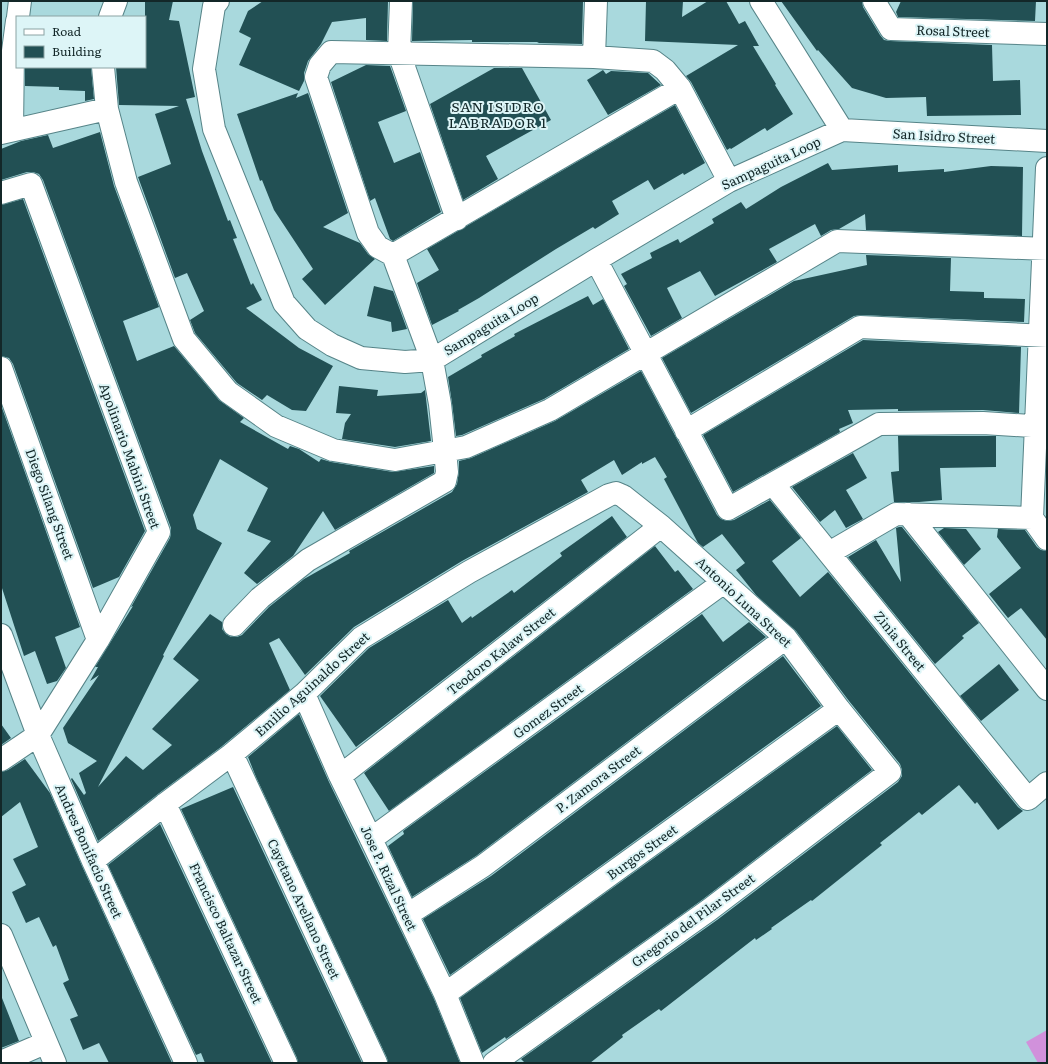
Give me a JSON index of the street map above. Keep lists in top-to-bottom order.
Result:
{
  "streets": {
    "street": [
      "Rosal Street",
      "San Isidro Street",
      "Sampaguita Loop",
      "Apolinario Mabini Street",
      "Diego Silang Street",
      "Antonio Luna Street",
      "Zinia Street",
      "Teodoro Kalaw Street",
      "Emilio Aguinaldo Street",
      "Gomez Street",
      "P. Zamora Street",
      "Andres Bonifacio Street",
      "Burgos Street",
      "Jose P. Rizal Street",
      "Cayetano Arellano Street",
      "Gregorio del Pilar Street",
      "Francisco Baltazar Street"
    ]
  },
  "crossings": [
    ["San Isidro Street", "Sampaguita Loop"],
    ["Apolinario Mabini Street", "Diego Silang Street"],
    ["Apolinario Mabini Street", "Andres Bonifacio Street"],
    ["Antonio Luna Street", "Teodoro Kalaw Street"],
    ["Antonio Luna Street", "Emilio Aguinaldo Street"],
    ["Antonio Luna Street", "Gomez Street"],
    ["Antonio Luna Street", "P. Zamora Street"],
    ["Antonio Luna Street", "Burgos Street"],
    ["Antonio Luna Street", "Gregorio del Pilar Street"],
    ["Teodoro Kalaw Street", "Jose P. Rizal Street"],
    ["Emilio Aguinaldo Street", "Andres Bonifacio Street"],
    ["Emilio Aguinaldo Street", "Jose P. Rizal Street"],
    ["Emilio Aguinaldo Street", "Cayetano Arellano Street"],
    ["Emilio Aguinaldo Street", "Francisco Baltazar Street"],
    ["Gomez Street", "Jose P. Rizal Street"],
    ["P. Zamora Street", "Jose P. Rizal Street"],
    ["Burgos Street", "Jose P. Rizal Street"]
  ],
  "districts": ["SAN ISIDRO LABRADOR 1"],
  "legend": ["Road", "Building"]
}
